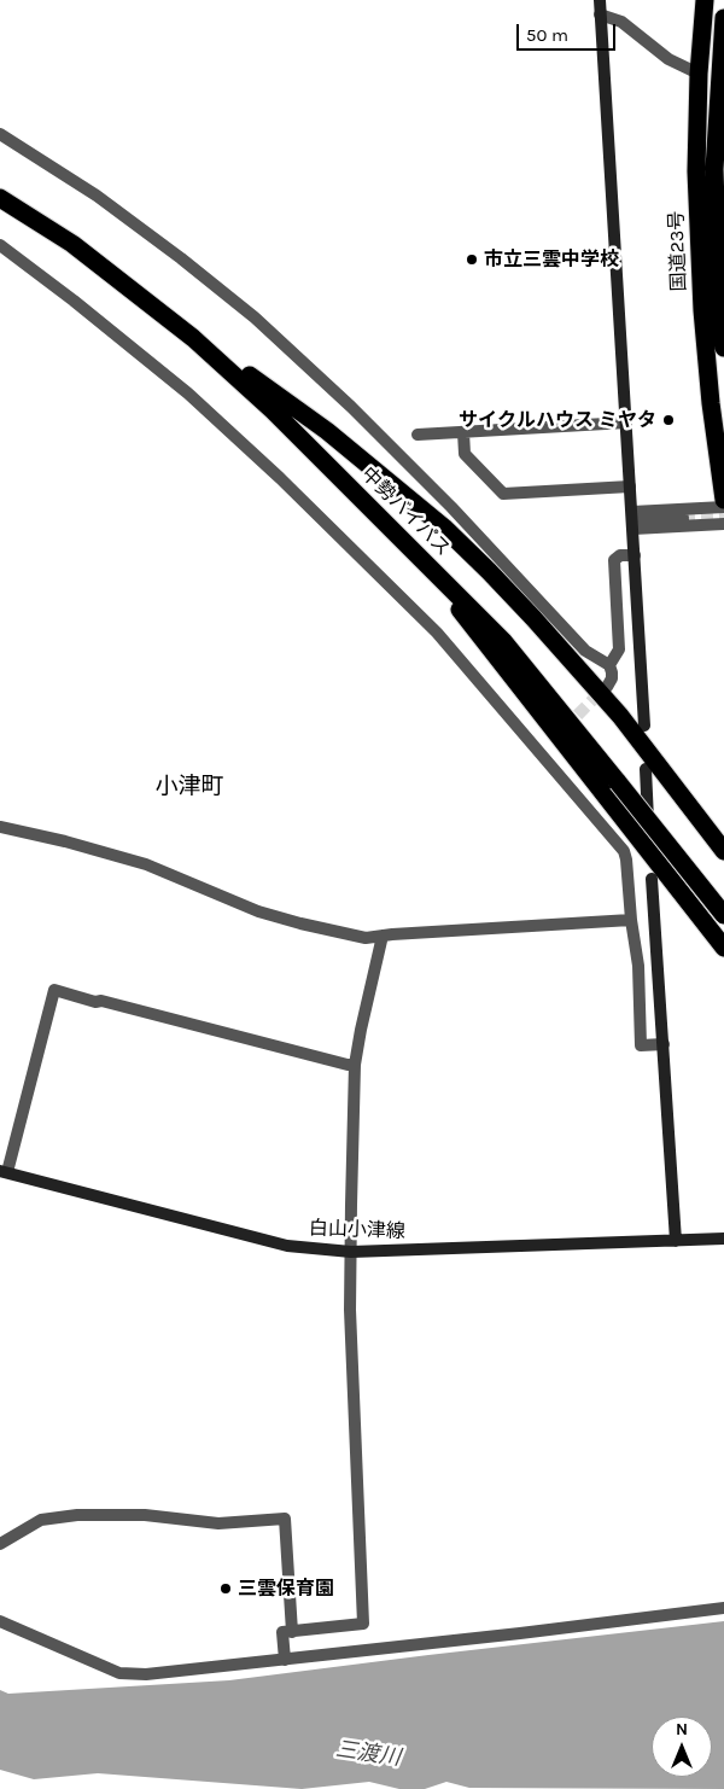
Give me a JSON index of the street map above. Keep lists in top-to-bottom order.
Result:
{
  "streets": {
    "highway": ["国道23号", "中勢バイパス"],
    "street": ["白山小津線"]
  },
  "districts": ["小津町"],
  "water": ["三渡川"],
  "places": ["市立三雲中学校", "サイクルハウス ミヤタ", "三雲保育園"],
  "scale_bar": "50 m",
  "north": "top"
}
